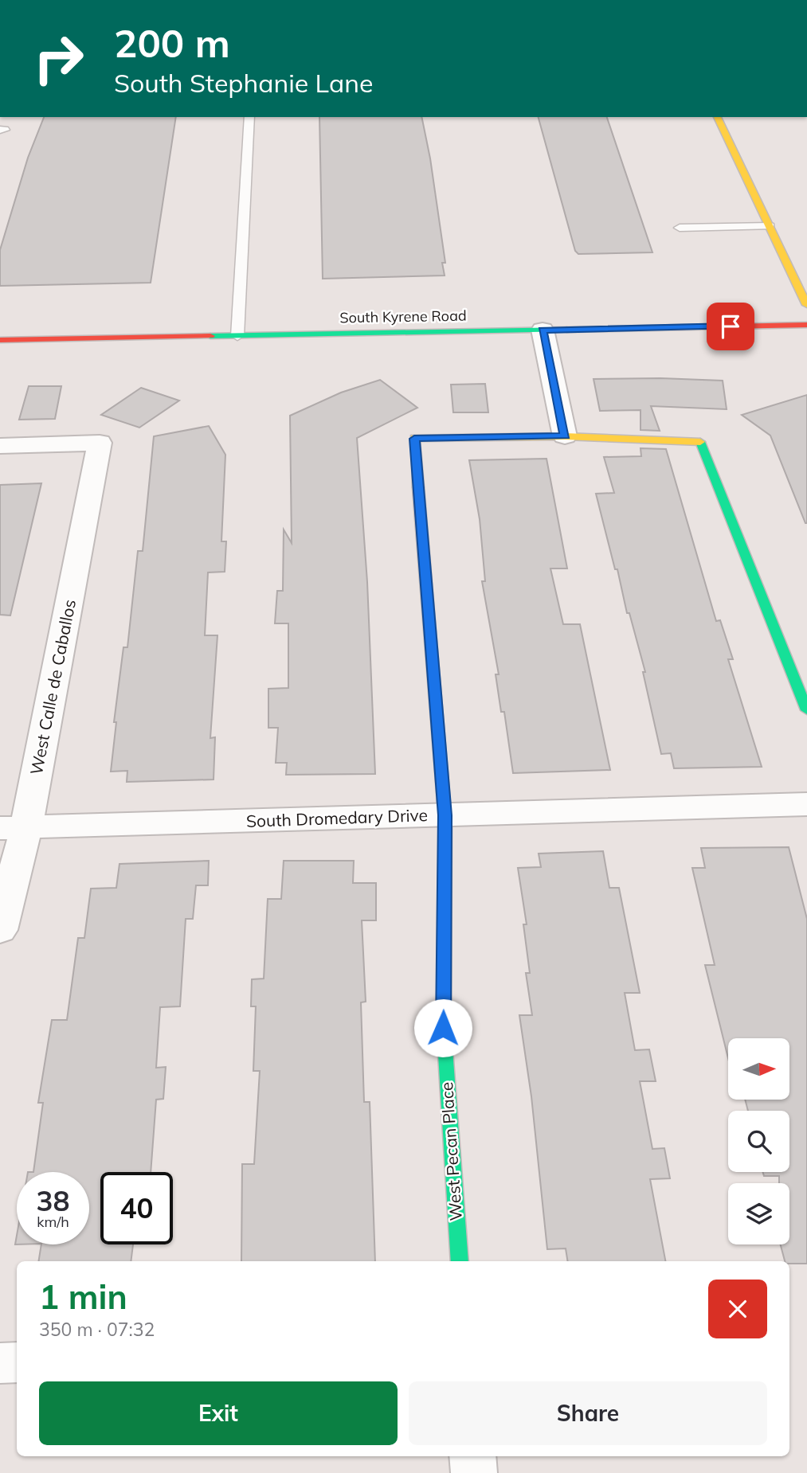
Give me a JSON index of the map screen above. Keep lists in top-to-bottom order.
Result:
{
  "streets": {
    "street": [
      "South Kyrene Road",
      "West Calle de Caballos",
      "South Dromedary Drive",
      "West Pecan Place"
    ]
  },
  "crossings": [
    ["West Calle de Caballos", "South Dromedary Drive"],
    ["South Dromedary Drive", "West Pecan Place"]
  ],
  "north": "right",
  "page": {
    "turn": ["200 m", "South Stephanie Lane"],
    "speed": "38 km/h",
    "limit": "40",
    "heading": ["1 min", "350 m · 07:32"],
    "buttons": ["Exit", "Share"]
  }
}
